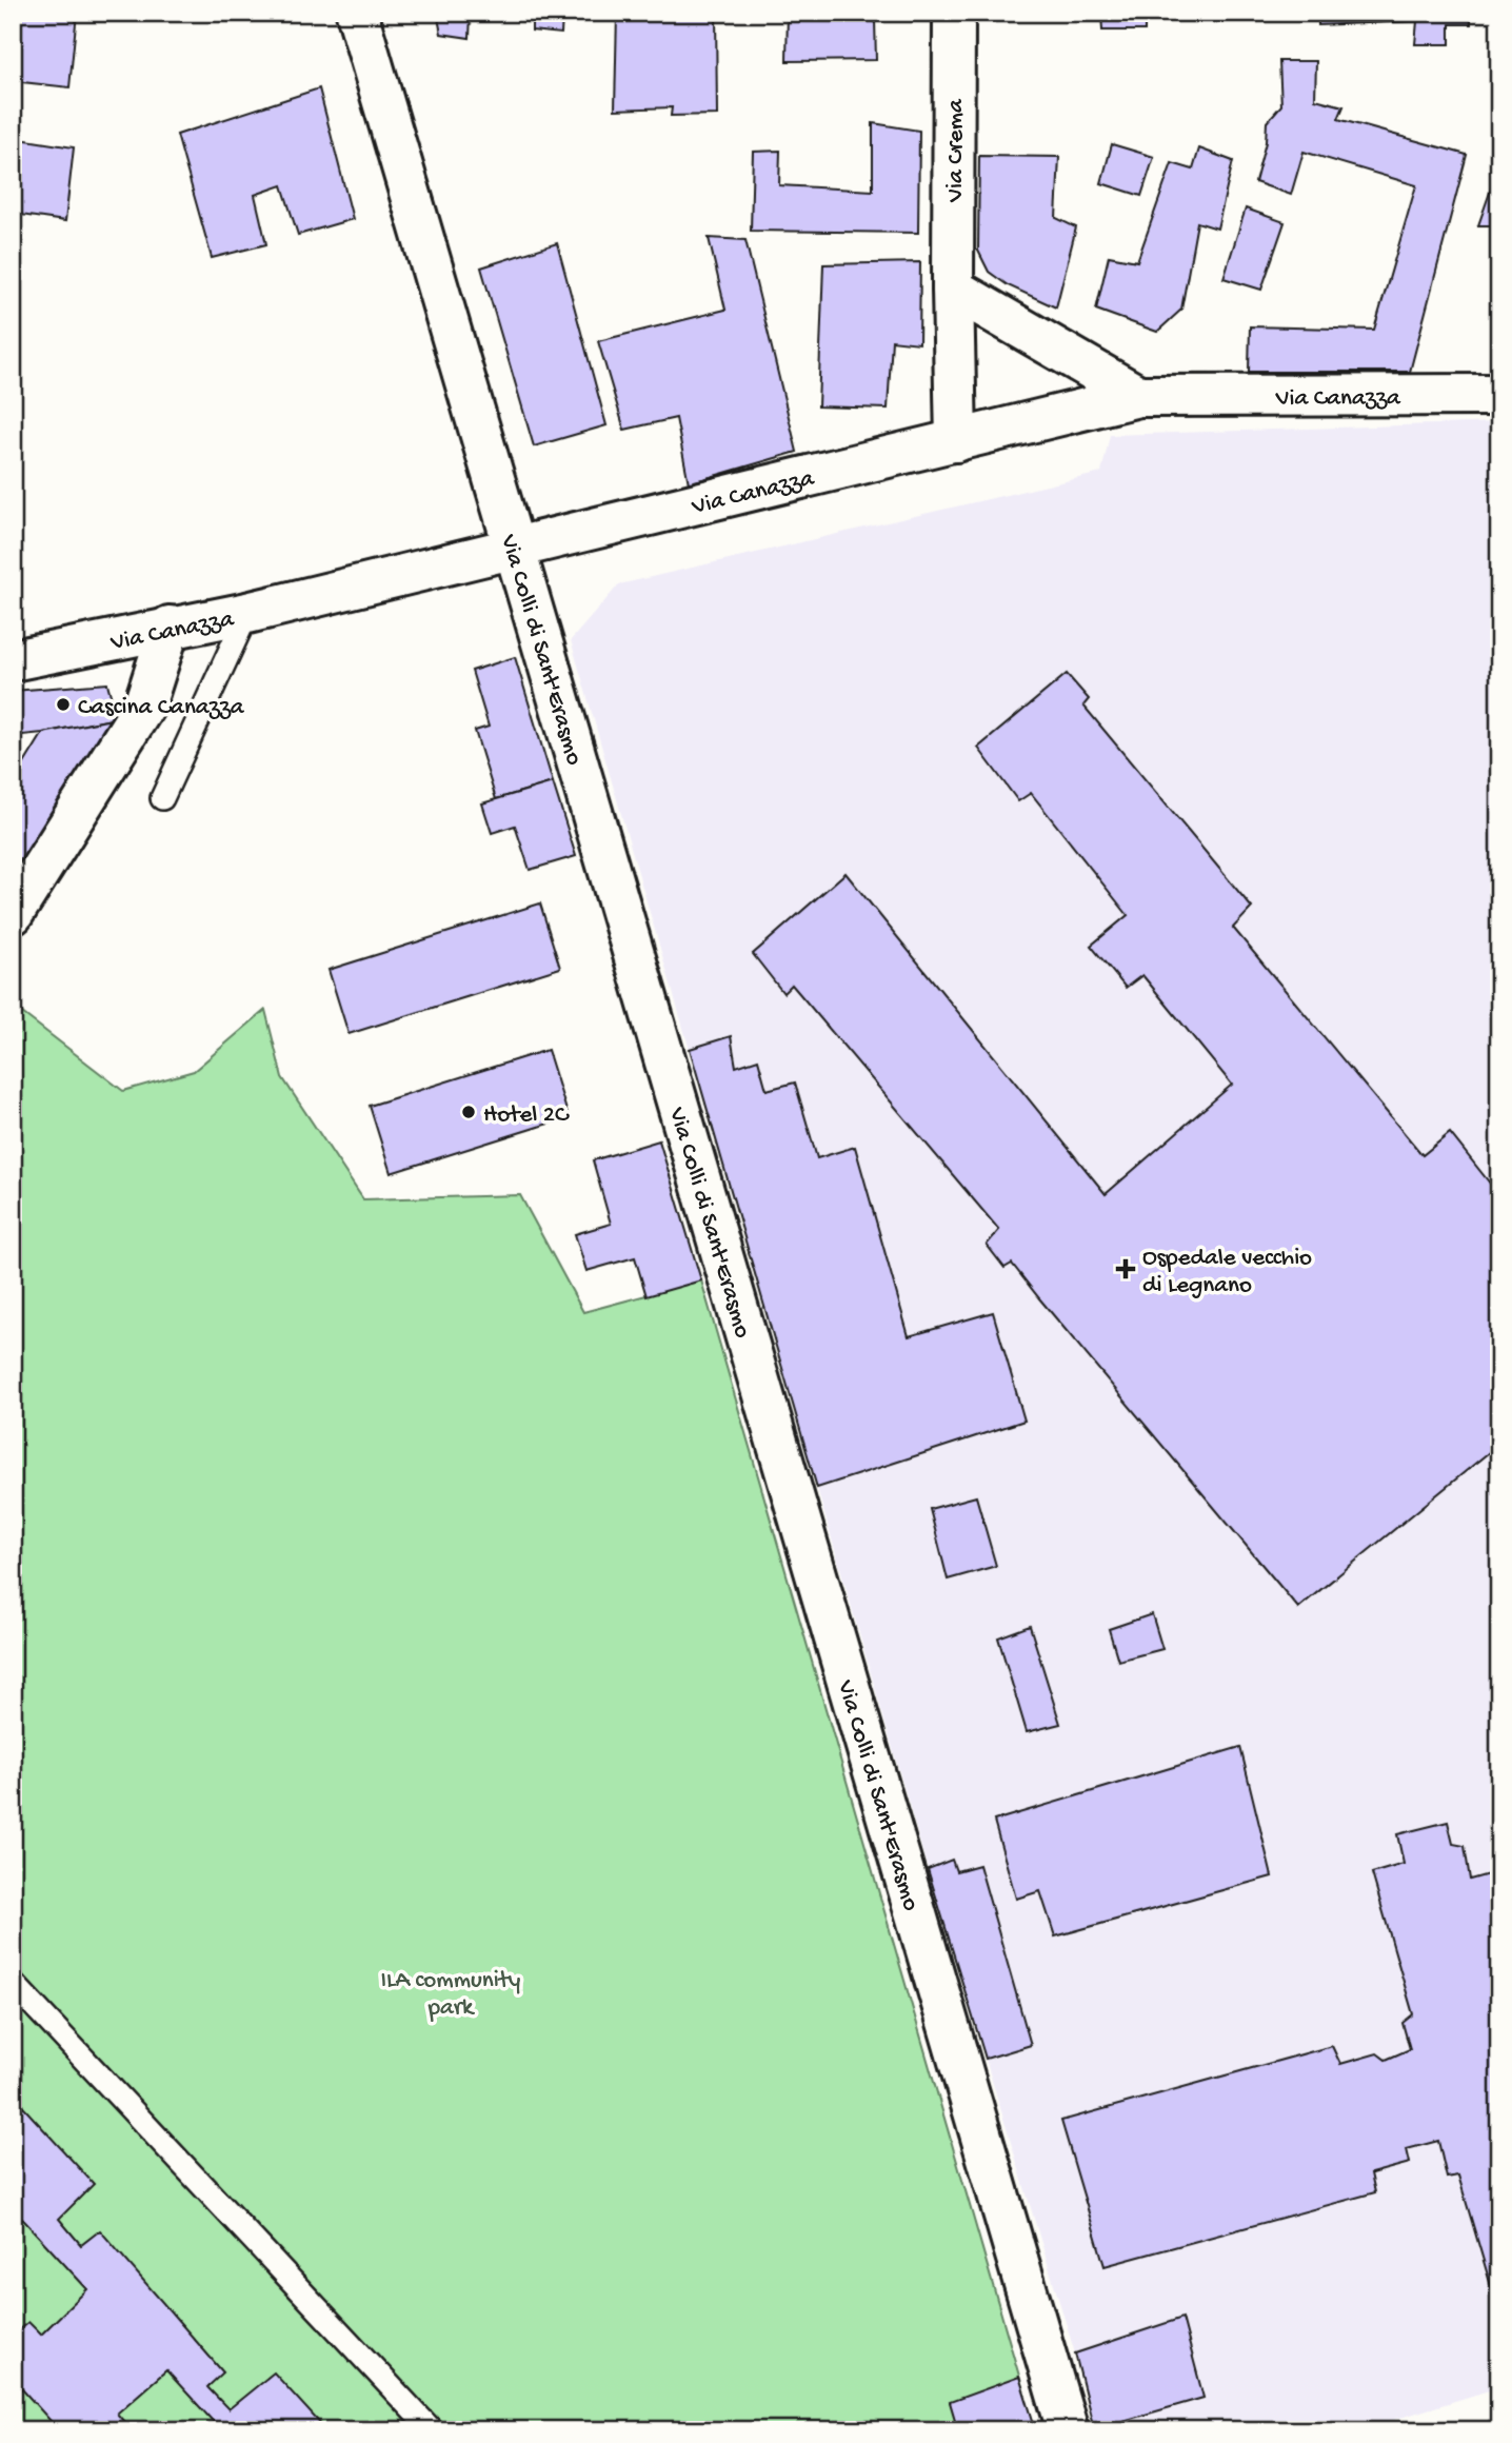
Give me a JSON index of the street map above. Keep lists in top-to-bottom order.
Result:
{
  "streets": {
    "street": ["Via Crema", "Via Canazza", "Via Colli di Sant'Erasmo"]
  },
  "crossings": [
    ["Via Crema", "Via Canazza"],
    ["Via Canazza", "Via Colli di Sant'Erasmo"]
  ],
  "parks": ["ILA community park"],
  "places": {
    "other": ["Cascina Canazza", "Hotel 2C"],
    "health": ["Ospedale vecchio di Legnano"]
  }
}
